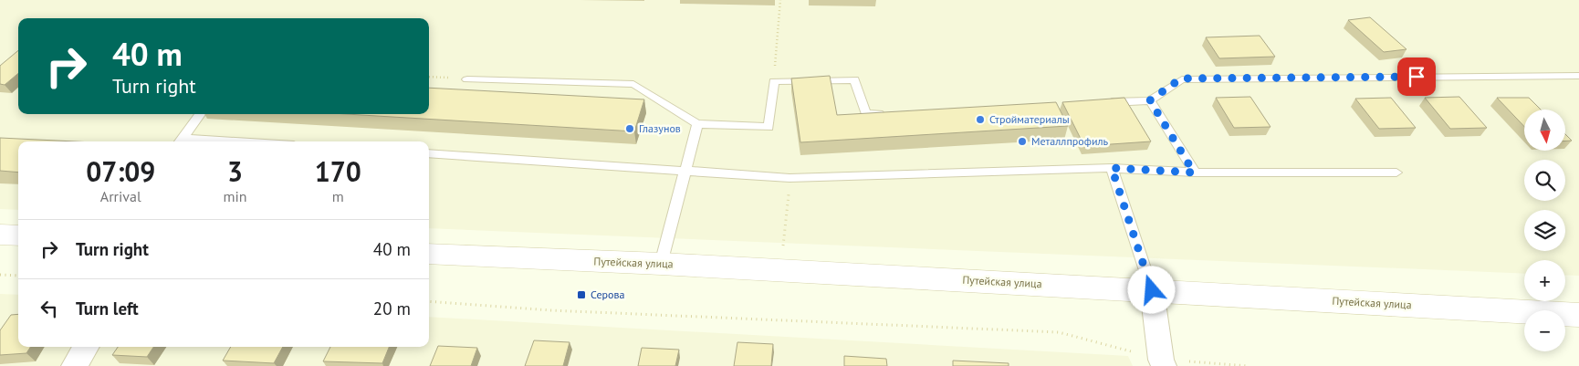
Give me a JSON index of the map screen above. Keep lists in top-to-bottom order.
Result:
{
  "streets": {
    "main road": ["Путейская улица"]
  },
  "places": {
    "other": ["Стройматериалы", "Глазунов", "Металлпрофиль"],
    "transit": ["Серова"]
  },
  "north": "bottom",
  "page": {
    "turn": ["40 m", "Turn right"],
    "map_buttons": ["+", "−"],
    "eta": [
      "07:09",
      "Arrival",
      "3",
      "min",
      "170",
      "m"
    ],
    "list": [
      {
        "name": "Turn right",
        "value": "40 m"
      },
      {
        "name": "Turn left",
        "value": "20 m"
      }
    ]
  }
}
